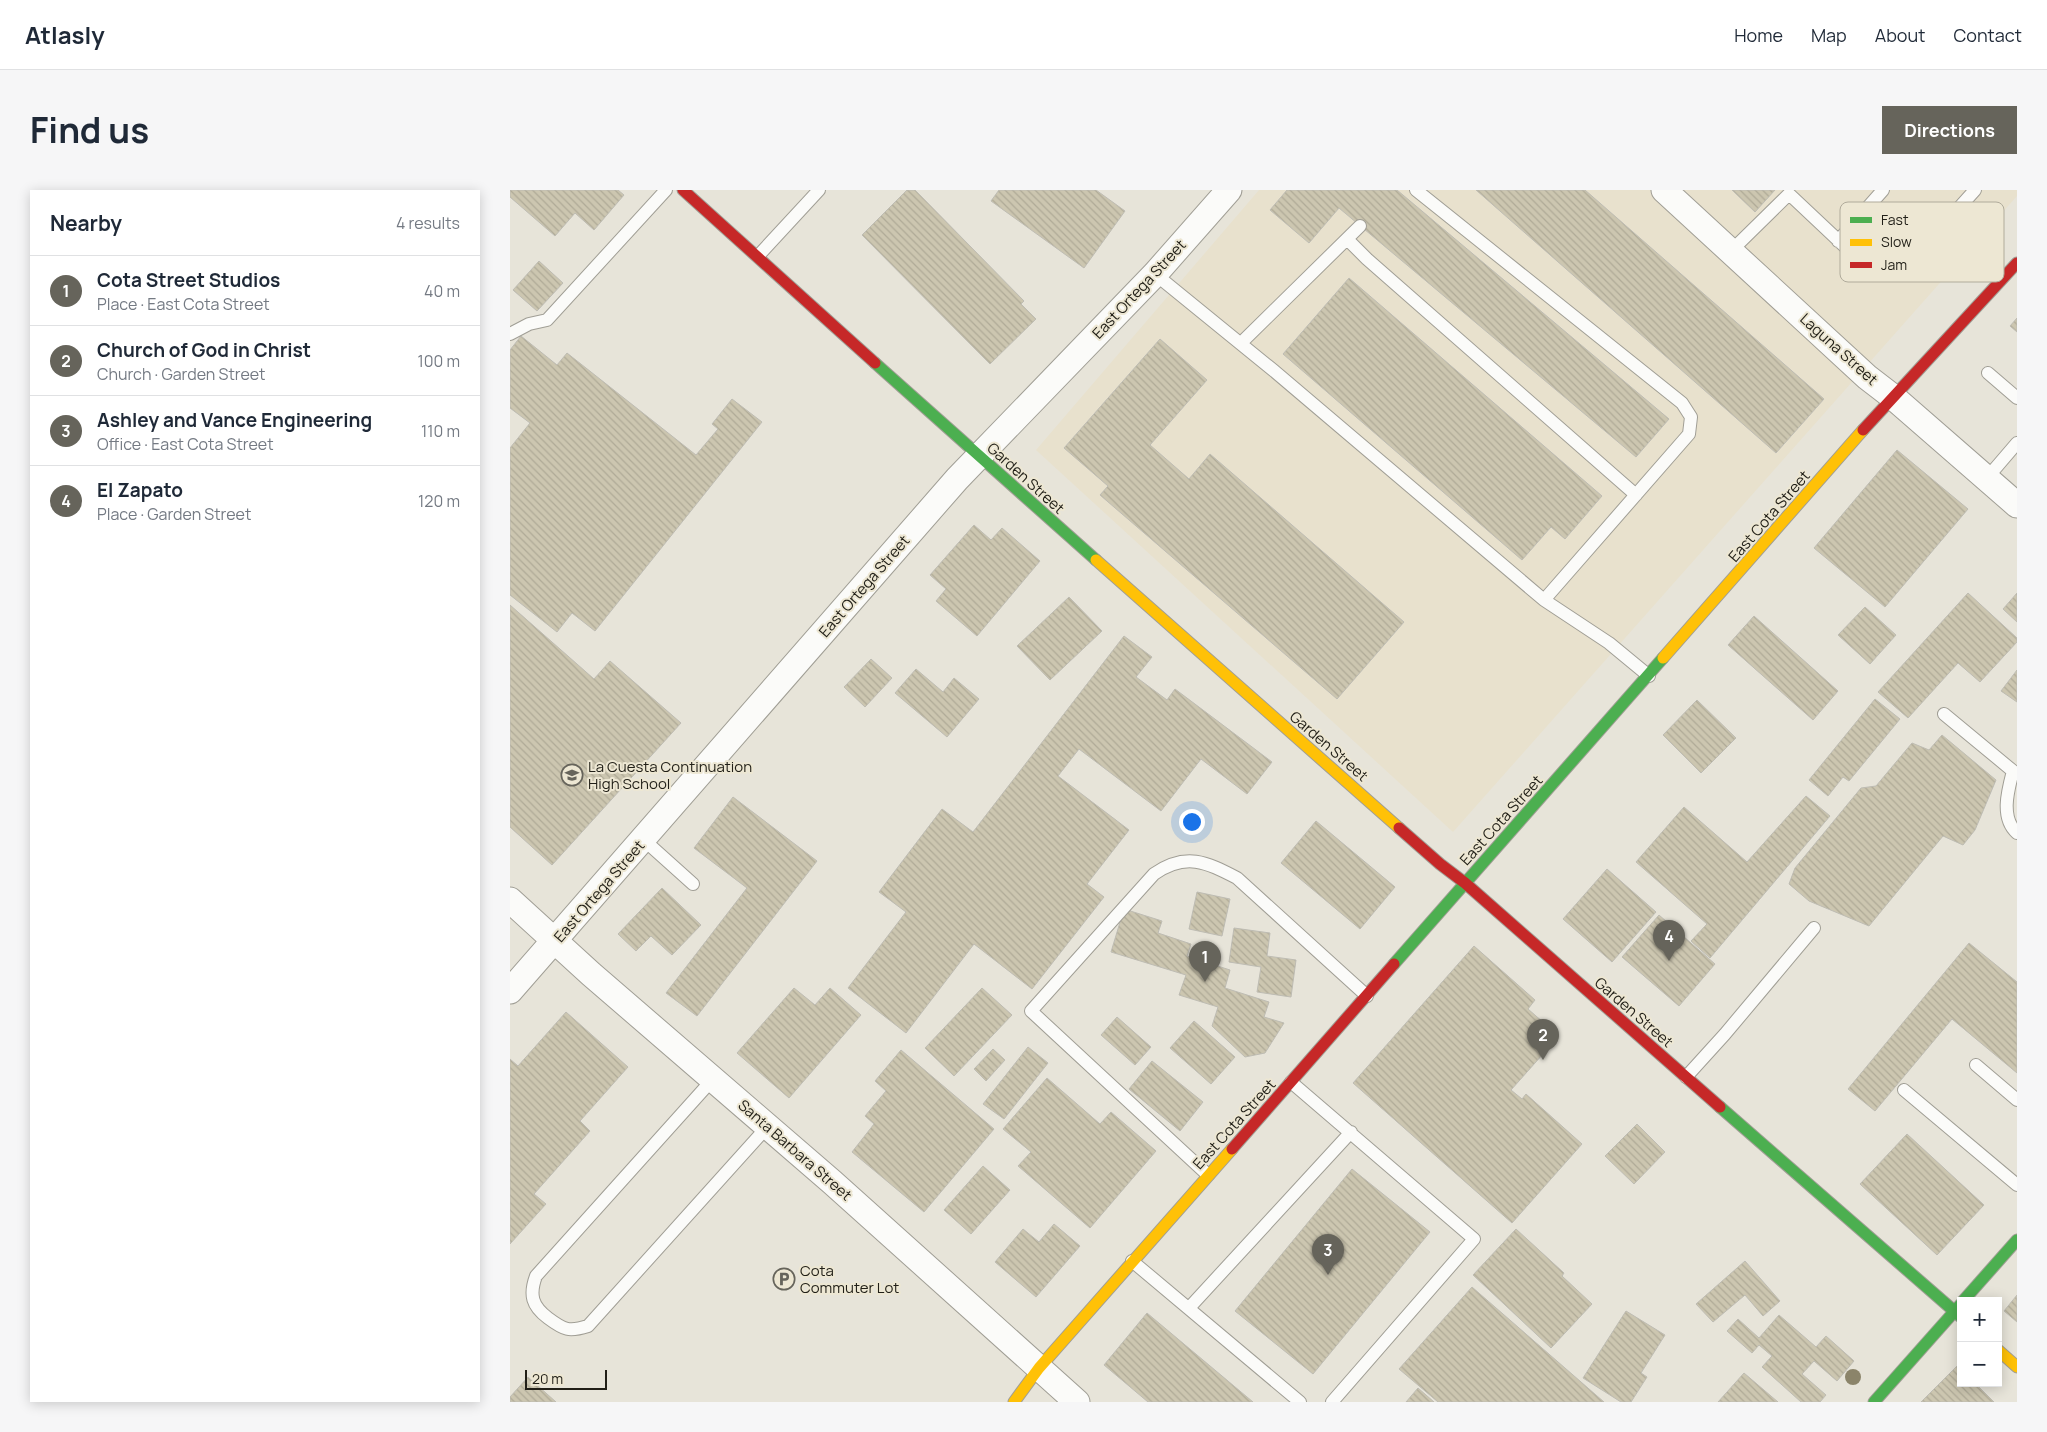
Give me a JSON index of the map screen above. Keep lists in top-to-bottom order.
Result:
{
  "streets": {
    "main road": ["Garden Street", "East Cota Street"],
    "street": ["East Ortega Street", "Laguna Street", "Santa Barbara Street"]
  },
  "crossings": [
    ["East Ortega Street", "Garden Street"],
    ["East Ortega Street", "Santa Barbara Street"],
    ["Laguna Street", "East Cota Street"],
    ["Garden Street", "East Cota Street"],
    ["East Cota Street", "Santa Barbara Street"]
  ],
  "places": {
    "school or university": ["La Cuesta Continuation High School"],
    "parking": ["Cota Commuter Lot"]
  },
  "legend": ["Fast", "Slow", "Jam"],
  "scale_bar": "20 m",
  "page": {
    "header": "Atlasly",
    "nav": [
      "Home",
      "Map",
      "About",
      "Contact"
    ],
    "title": "Find us",
    "buttons": "Directions",
    "heading": ["Nearby", "4 results"],
    "list": [
      {
        "mark": "1",
        "name": "Cota Street Studios",
        "note": "Place · East Cota Street",
        "value": "40 m"
      },
      {
        "mark": "2",
        "name": "Church of God in Christ",
        "note": "Church · Garden Street",
        "value": "100 m"
      },
      {
        "mark": "3",
        "name": "Ashley and Vance Engineering",
        "note": "Office · East Cota Street",
        "value": "110 m"
      },
      {
        "mark": "4",
        "name": "El Zapato",
        "note": "Place · Garden Street",
        "value": "120 m"
      }
    ],
    "pins": [
      "4",
      "1",
      "2",
      "3"
    ],
    "map_buttons": ["+", "−"],
    "scale": "20 m"
  }
}
